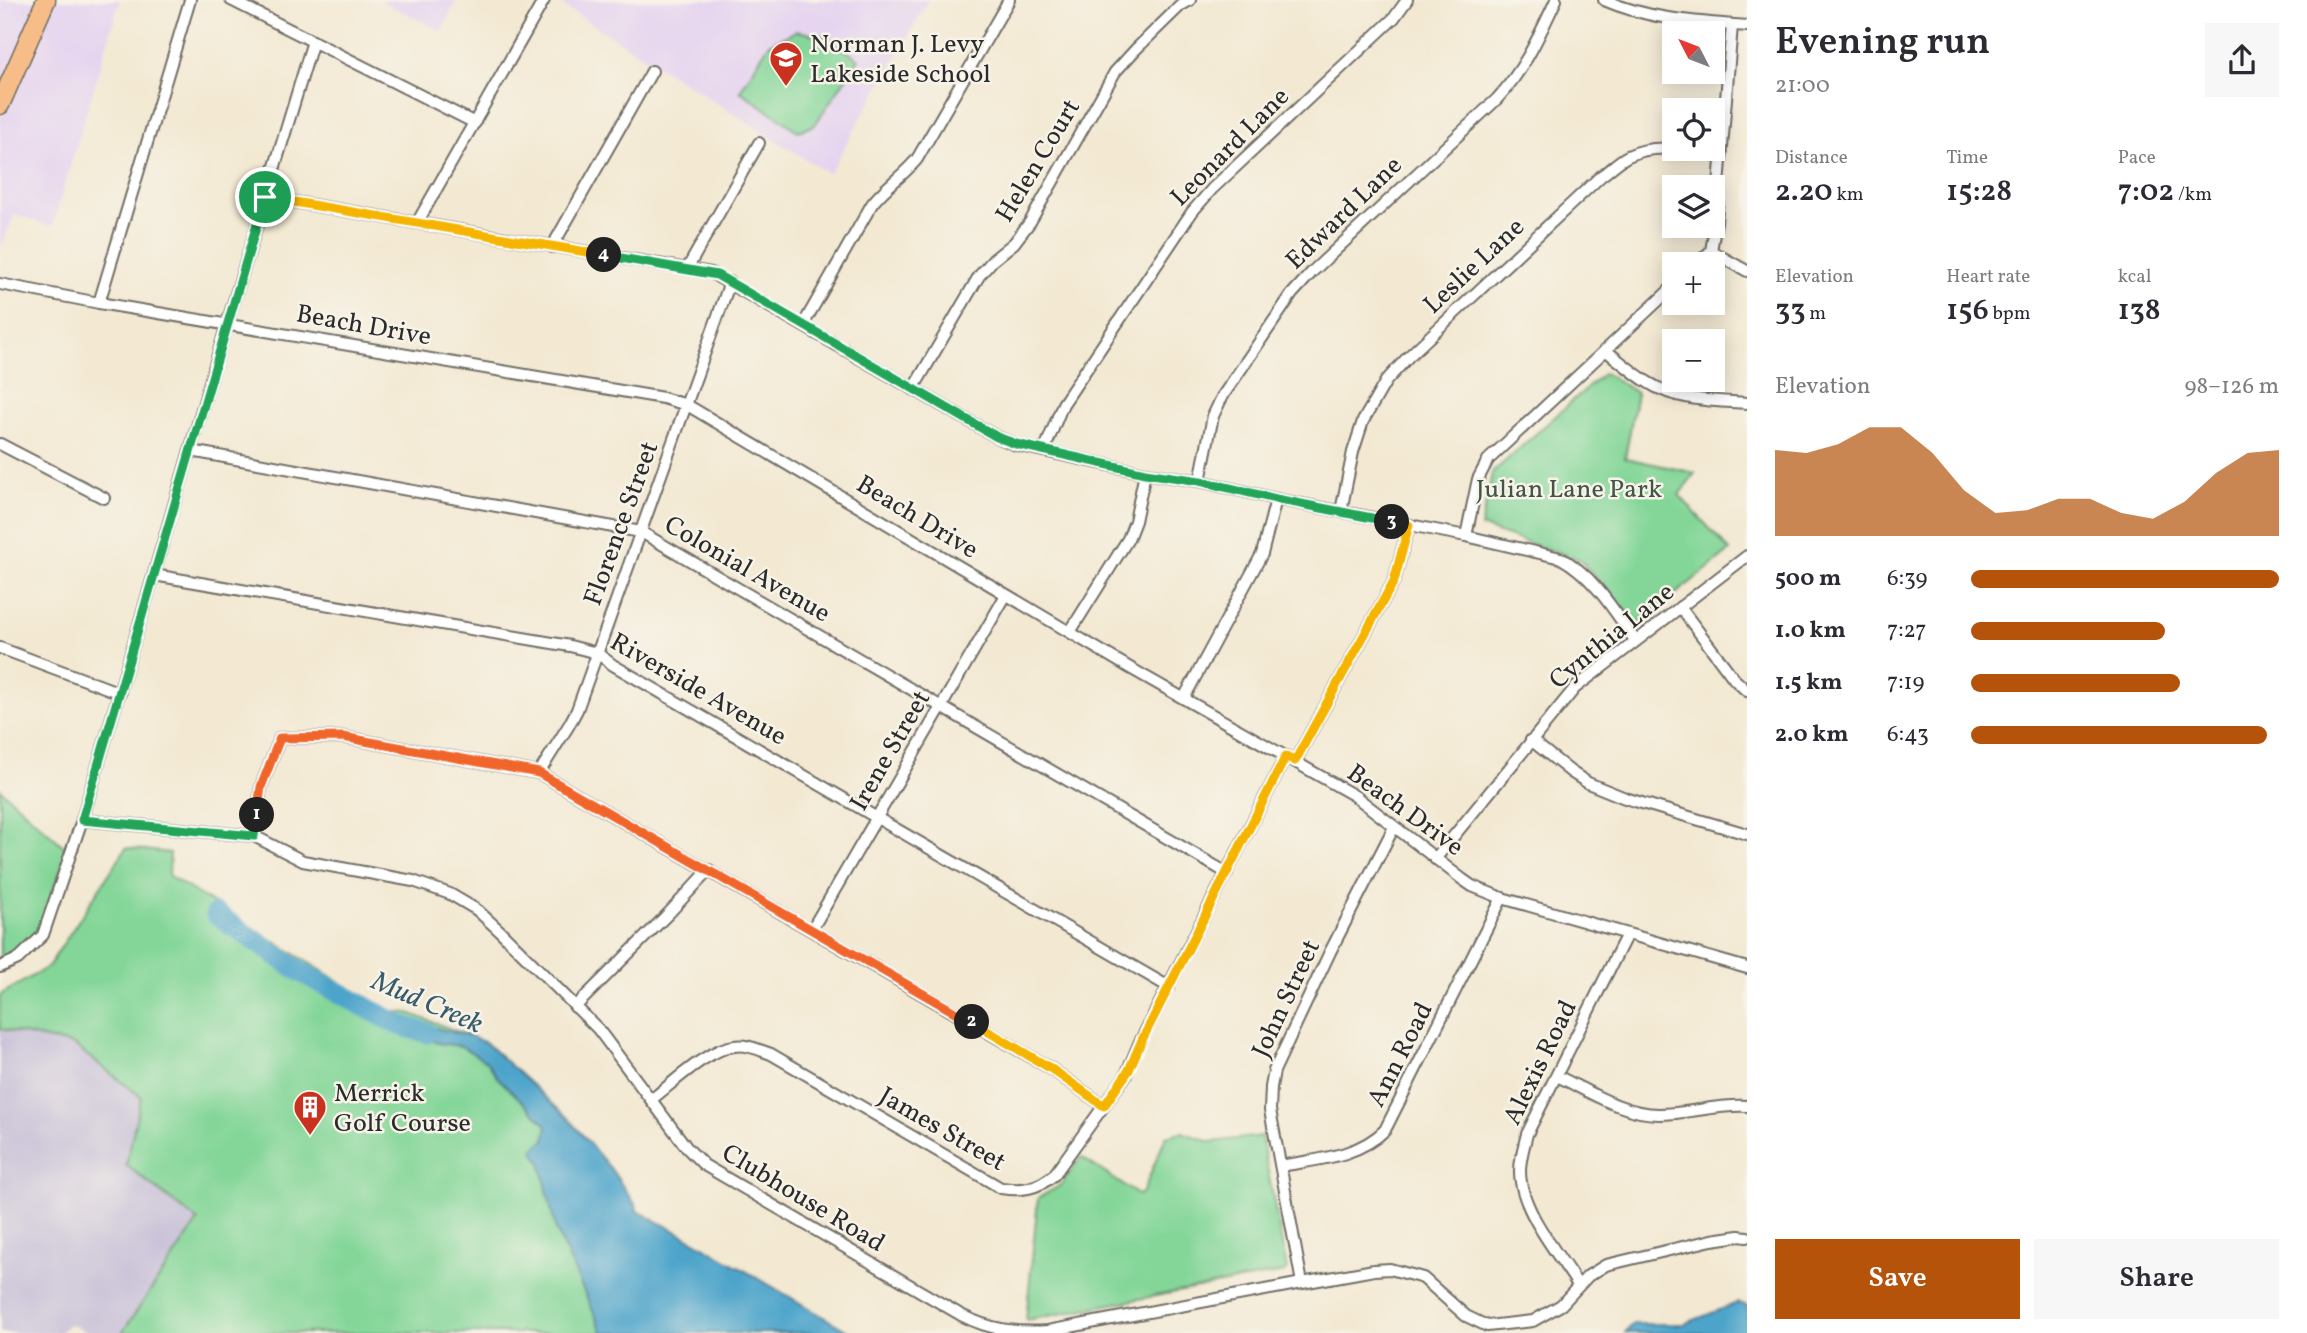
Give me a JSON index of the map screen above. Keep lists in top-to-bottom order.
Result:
{
  "streets": {
    "street": [
      "Leonard Lane",
      "Helen Court",
      "Edward Lane",
      "Leslie Lane",
      "Beach Drive",
      "Florence Street",
      "Colonial Avenue",
      "Cynthia Lane",
      "Riverside Avenue",
      "Irene Street",
      "John Street",
      "Ann Road",
      "Alexis Road",
      "James Street",
      "Clubhouse Road"
    ]
  },
  "crossings": [
    ["Beach Drive", "Florence Street"],
    ["Beach Drive", "Cynthia Lane"],
    ["Beach Drive", "Irene Street"],
    ["Beach Drive", "John Street"],
    ["Beach Drive", "Ann Road"],
    ["Beach Drive", "Alexis Road"],
    ["Beach Drive", "James Street"],
    ["Florence Street", "Colonial Avenue"],
    ["Florence Street", "Riverside Avenue"],
    ["Colonial Avenue", "Irene Street"],
    ["Colonial Avenue", "James Street"],
    ["Riverside Avenue", "Irene Street"],
    ["Riverside Avenue", "James Street"],
    ["John Street", "Ann Road"],
    ["John Street", "Clubhouse Road"],
    ["Alexis Road", "Clubhouse Road"],
    ["James Street", "Clubhouse Road"]
  ],
  "water": ["Mud Creek"],
  "parks": ["Julian Lane Park"],
  "places": {
    "school or university": ["Norman J. Levy Lakeside School"],
    "building": ["Merrick Golf Course"]
  },
  "north": "top left",
  "page": {
    "heading": ["Evening run", "21:00"],
    "map_buttons": ["+", "−"],
    "stats": [
      ["Distance", "2.20 km"],
      ["Time", "15:28"],
      ["Pace", "7:02 /km"],
      ["Elevation", "33 m"],
      ["Heart rate", "156 bpm"],
      ["kcal", "138"]
    ],
    "pins": [
      "4",
      "3",
      "1",
      "2"
    ],
    "chart": ["Elevation", "98–126 m"],
    "list": [
      {
        "name": "500 m",
        "note": "6:39"
      },
      {
        "name": "1.0 km",
        "note": "7:27"
      },
      {
        "name": "1.5 km",
        "note": "7:19"
      },
      {
        "name": "2.0 km",
        "note": "6:43"
      }
    ],
    "buttons": ["Save", "Share"]
  }
}
